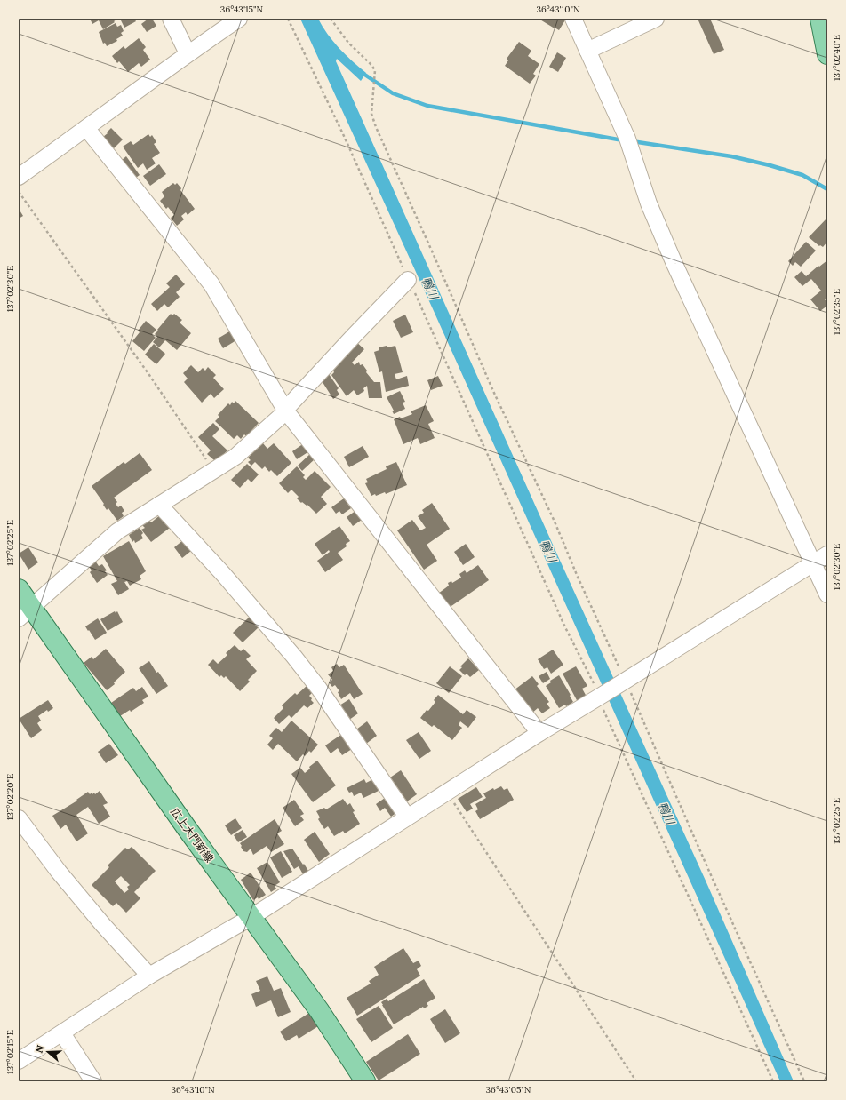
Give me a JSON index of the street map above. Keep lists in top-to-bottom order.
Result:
{
  "streets": {
    "main road": ["広上大門新線"]
  },
  "water": ["鴨川"],
  "north": "left",
  "coordinates": [
    "36°43'15\"N",
    "36°43'10\"N",
    "137°02'40\"E",
    "137°02'30\"E",
    "137°02'35\"E",
    "137°02'25\"E",
    "137°02'20\"E",
    "137°02'15\"E",
    "36°43'05\"N"
  ]
}
